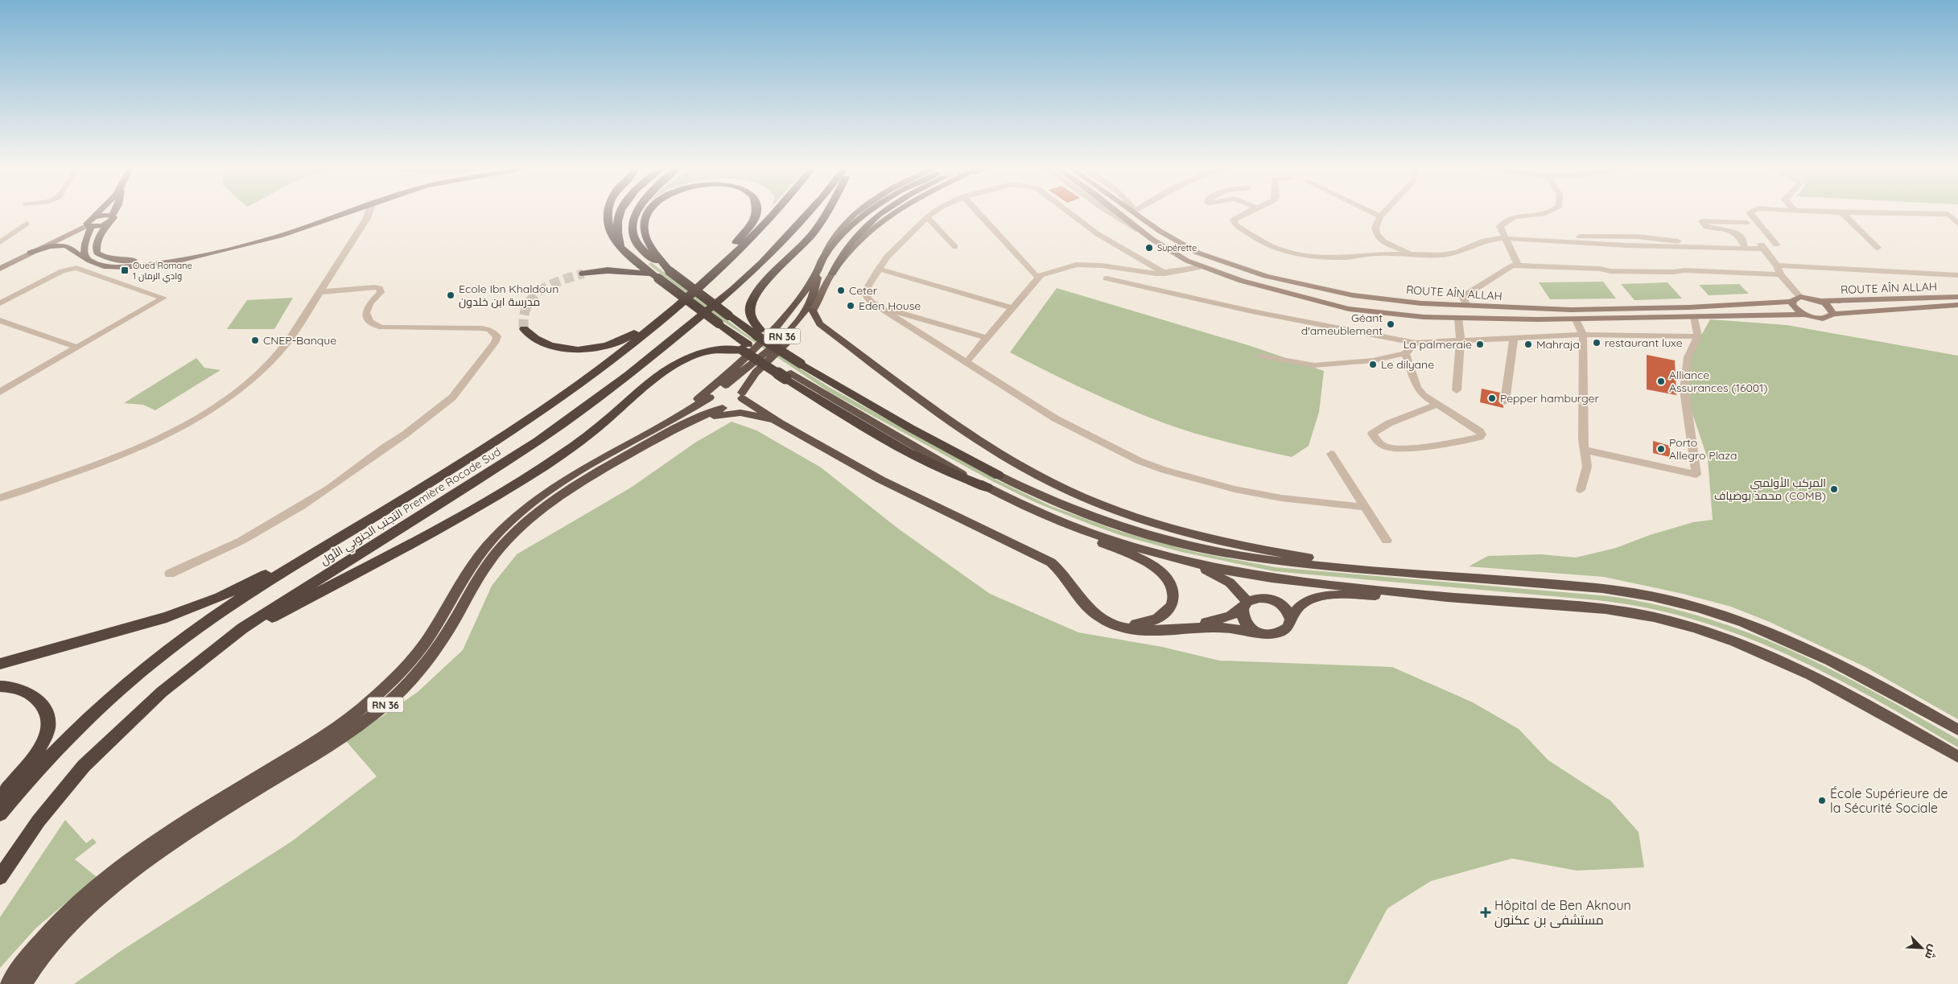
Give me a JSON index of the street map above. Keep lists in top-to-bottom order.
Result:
{
  "streets": {
    "highway": ["RN 36", "التجنب الجنوبي الأول Première Rocade Sud"],
    "main road": ["ROUTE AÎN ALLAH"]
  },
  "places": {
    "other": [
      "Supérette",
      "Ceter",
      "Ecole Ibn Khaldoun مدرسة ابن خلدون",
      "Eden House",
      "Géant d'ameublement",
      "CNEP-Banque",
      "restaurant luxe",
      "La palmeraie",
      "Mahraja",
      "Le dilyane",
      "Alliance Assurances (16001)",
      "Pepper hamburger",
      "Porto Allegro Plaza",
      "المركب الأولمبي محمد بوضياف (COMB)",
      "École Supérieure de la Sécurité Sociale"
    ],
    "transit": ["Oued Romane 1 وادي الرمان"],
    "health": ["Hôpital de Ben Aknoun مستشفى بن عكنون"]
  },
  "north": "bottom right"
}
